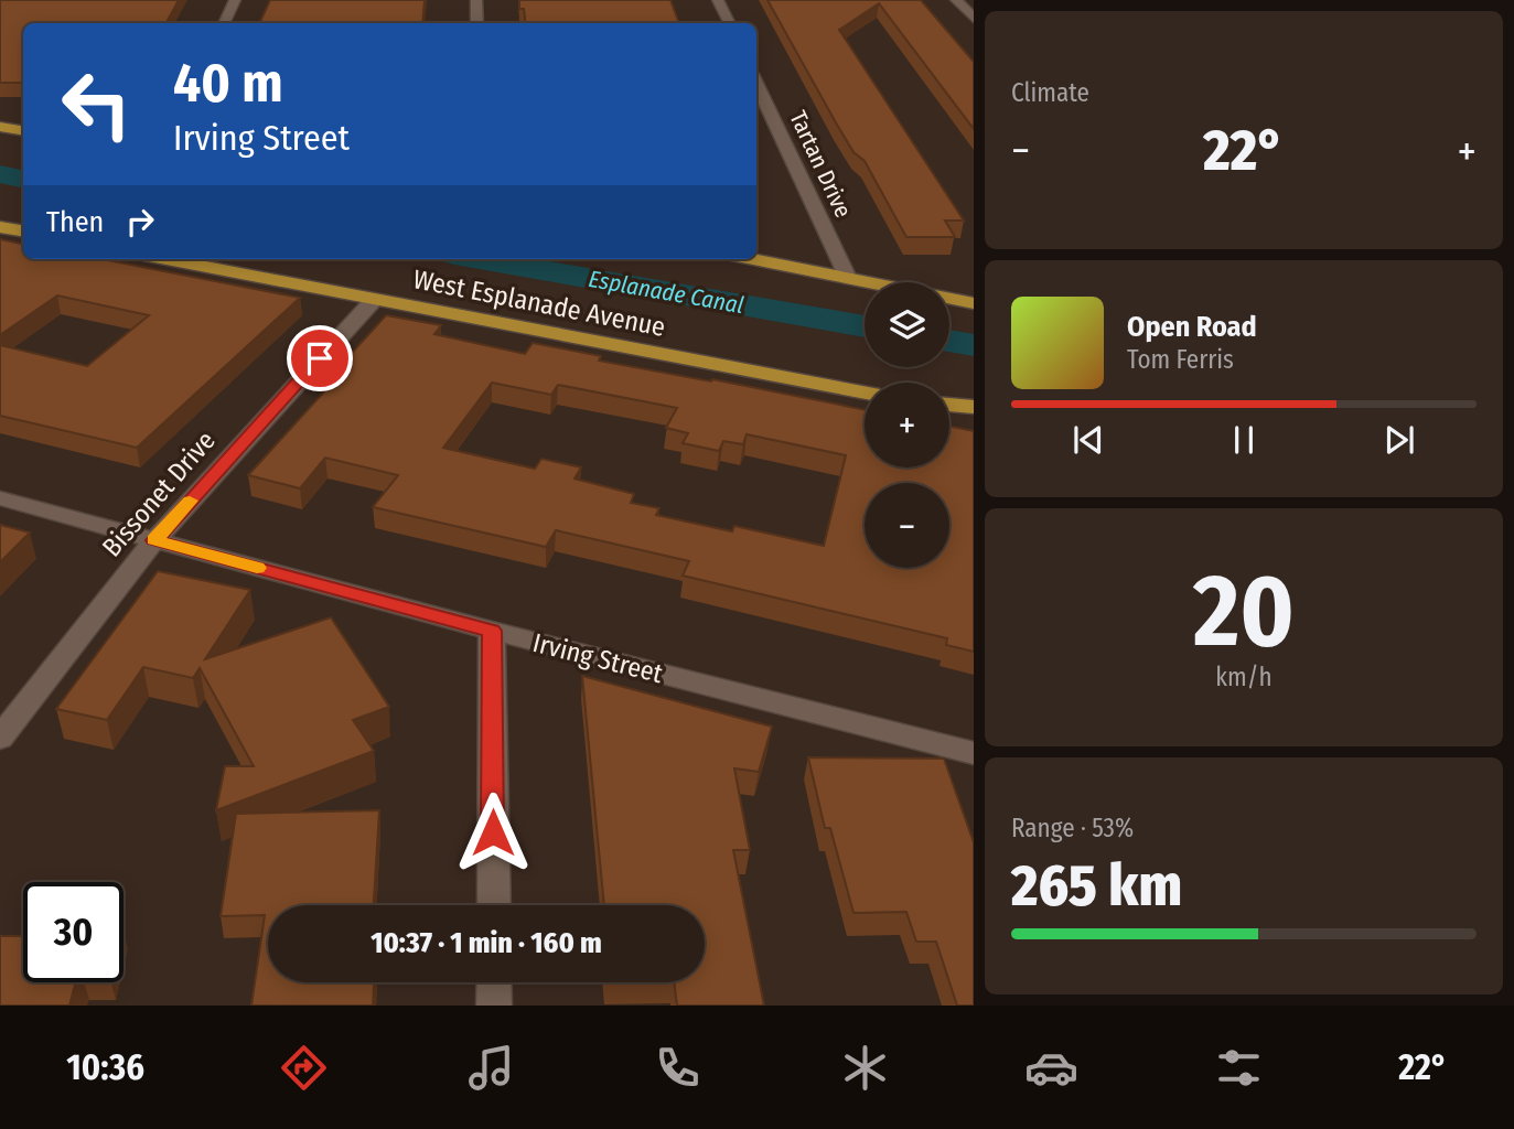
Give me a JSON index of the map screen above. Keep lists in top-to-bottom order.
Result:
{
  "streets": {
    "main road": ["West Esplanade Avenue"],
    "street": ["Tartan Drive", "Bissonet Drive", "Irving Street"]
  },
  "crossings": [
    ["West Esplanade Avenue", "Bissonet Drive"],
    ["Bissonet Drive", "Irving Street"]
  ],
  "water": ["Esplanade Canal"],
  "page": {
    "tile": [
      "Climate",
      ["20", "km/h"],
      ["Range · 53%", "265 km"]
    ],
    "turn": ["40 m", "Irving Street"],
    "heat": ["−", "22°", "+"],
    "then": "Then",
    "map_buttons": ["+", "−"],
    "song": ["Open Road", "Tom Ferris"],
    "limit": "30",
    "trip": "10:37 · 1 min · 160 m",
    "tabs": ["10:36", "22°"]
  }
}
